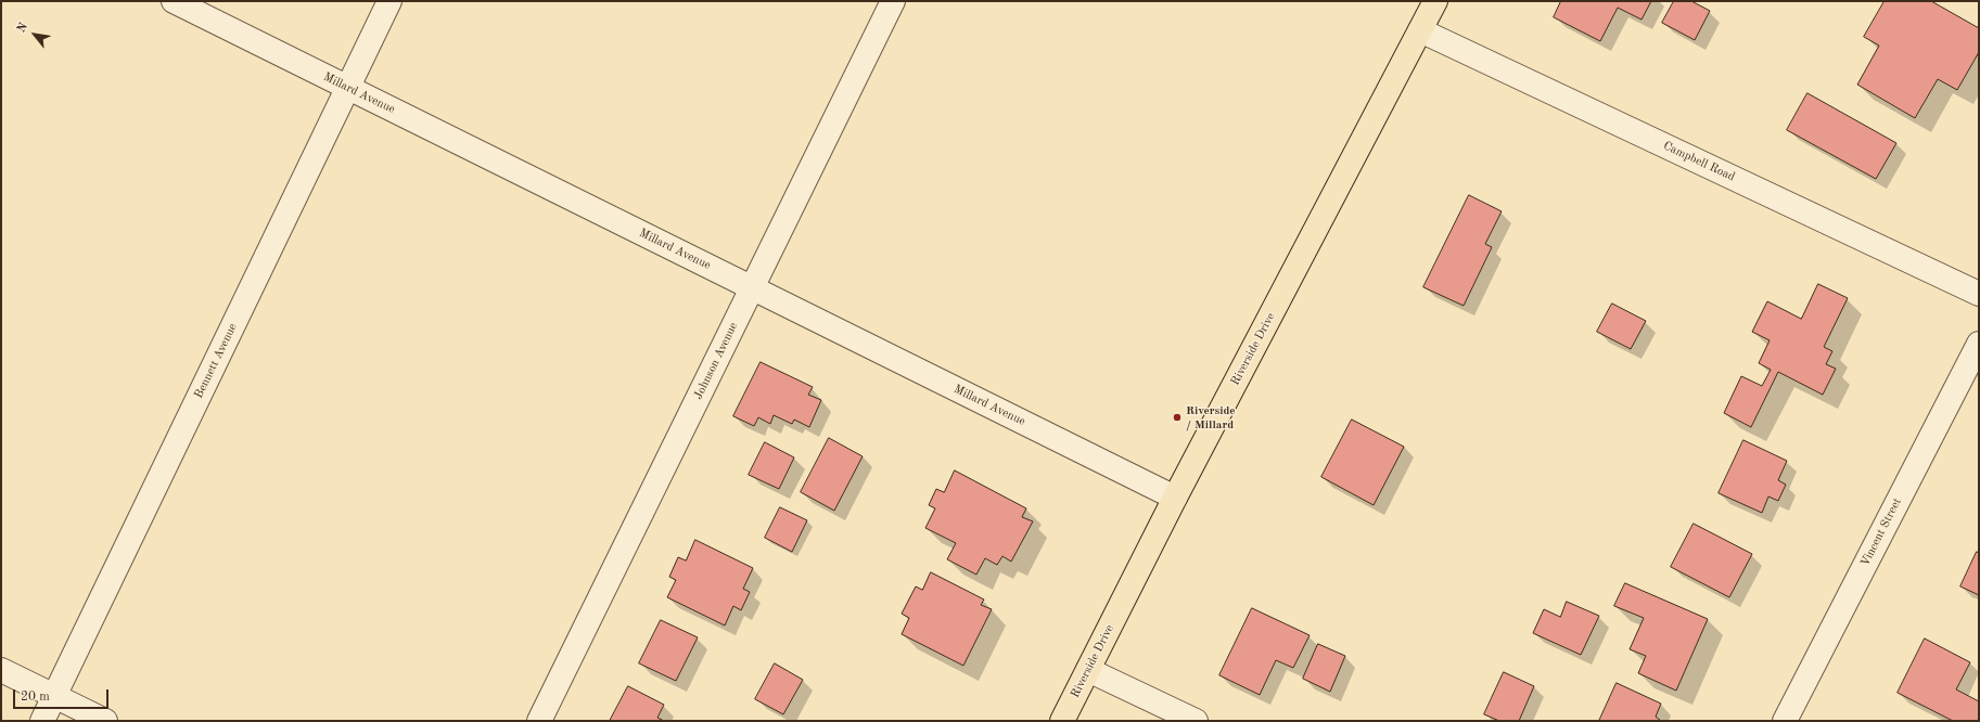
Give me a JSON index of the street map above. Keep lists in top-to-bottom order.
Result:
{
  "streets": {
    "main road": ["Riverside Drive"],
    "street": [
      "Millard Avenue",
      "Campbell Road",
      "Bennett Avenue",
      "Johnson Avenue",
      "Vincent Street"
    ]
  },
  "crossings": [
    ["Millard Avenue", "Riverside Drive"],
    ["Millard Avenue", "Bennett Avenue"],
    ["Millard Avenue", "Johnson Avenue"],
    ["Campbell Road", "Riverside Drive"]
  ],
  "places": ["Riverside / Millard"],
  "scale_bar": "20 m",
  "north": "top left"
}
